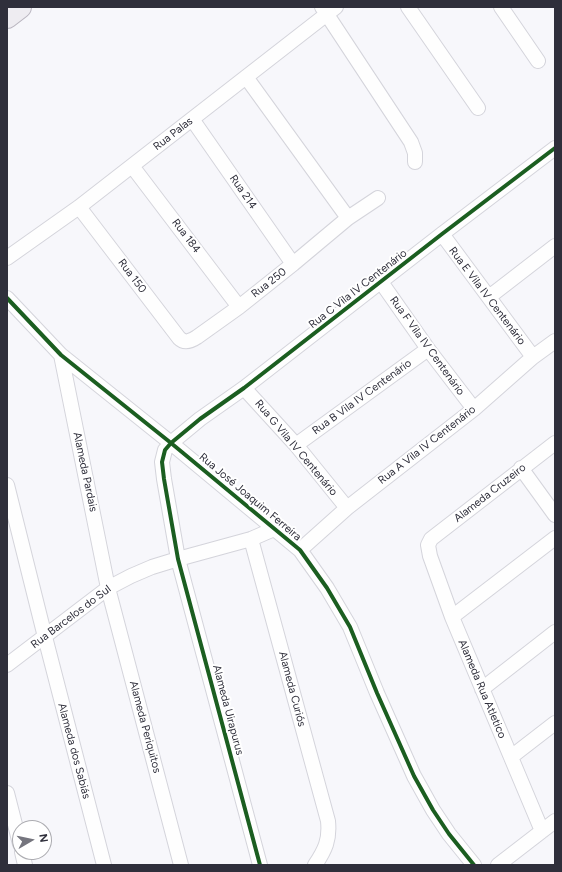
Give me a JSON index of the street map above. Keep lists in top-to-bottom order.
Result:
{
  "streets": {
    "street": [
      "Rua Palas",
      "Rua 214",
      "Rua 184",
      "Rua 150",
      "Rua 250",
      "Rua C Vila IV Centenário",
      "Rua E Vila IV Centenário",
      "Rua F Vila IV Centenário",
      "Rua B Vila IV Centenário",
      "Rua A Vila IV Centenário",
      "Rua G Vila IV Centenário",
      "Alameda Pardais",
      "Alameda Cruzeiro",
      "Rua José Joaquim Ferreira",
      "Rua Barcelos do Sul",
      "Alameda Curiós",
      "Alameda Rua Atletico",
      "Alameda Uirapurus",
      "Alameda Periquitos",
      "Alameda dos Sabiás"
    ]
  },
  "crossings": [
    ["Rua Palas", "Rua 214"],
    ["Rua Palas", "Rua 184"],
    ["Rua Palas", "Rua 150"],
    ["Rua 214", "Rua 250"],
    ["Rua 184", "Rua 250"],
    ["Rua 150", "Rua 250"],
    ["Rua C Vila IV Centenário", "Rua E Vila IV Centenário"],
    ["Rua C Vila IV Centenário", "Rua F Vila IV Centenário"],
    ["Rua C Vila IV Centenário", "Rua G Vila IV Centenário"],
    ["Rua C Vila IV Centenário", "Rua José Joaquim Ferreira"],
    ["Rua C Vila IV Centenário", "Alameda Uirapurus"],
    ["Rua E Vila IV Centenário", "Rua A Vila IV Centenário"],
    ["Rua F Vila IV Centenário", "Rua B Vila IV Centenário"],
    ["Rua F Vila IV Centenário", "Rua A Vila IV Centenário"],
    ["Rua B Vila IV Centenário", "Rua G Vila IV Centenário"],
    ["Rua A Vila IV Centenário", "Rua G Vila IV Centenário"],
    ["Rua A Vila IV Centenário", "Rua José Joaquim Ferreira"],
    ["Alameda Pardais", "Rua José Joaquim Ferreira"],
    ["Alameda Pardais", "Rua Barcelos do Sul"],
    ["Alameda Pardais", "Alameda Periquitos"],
    ["Alameda Cruzeiro", "Alameda Rua Atletico"],
    ["Rua José Joaquim Ferreira", "Rua Barcelos do Sul"],
    ["Rua José Joaquim Ferreira", "Alameda Uirapurus"],
    ["Rua Barcelos do Sul", "Alameda Curiós"],
    ["Rua Barcelos do Sul", "Alameda Uirapurus"],
    ["Rua Barcelos do Sul", "Alameda Periquitos"],
    ["Rua Barcelos do Sul", "Alameda dos Sabiás"]
  ],
  "north": "right"
}
